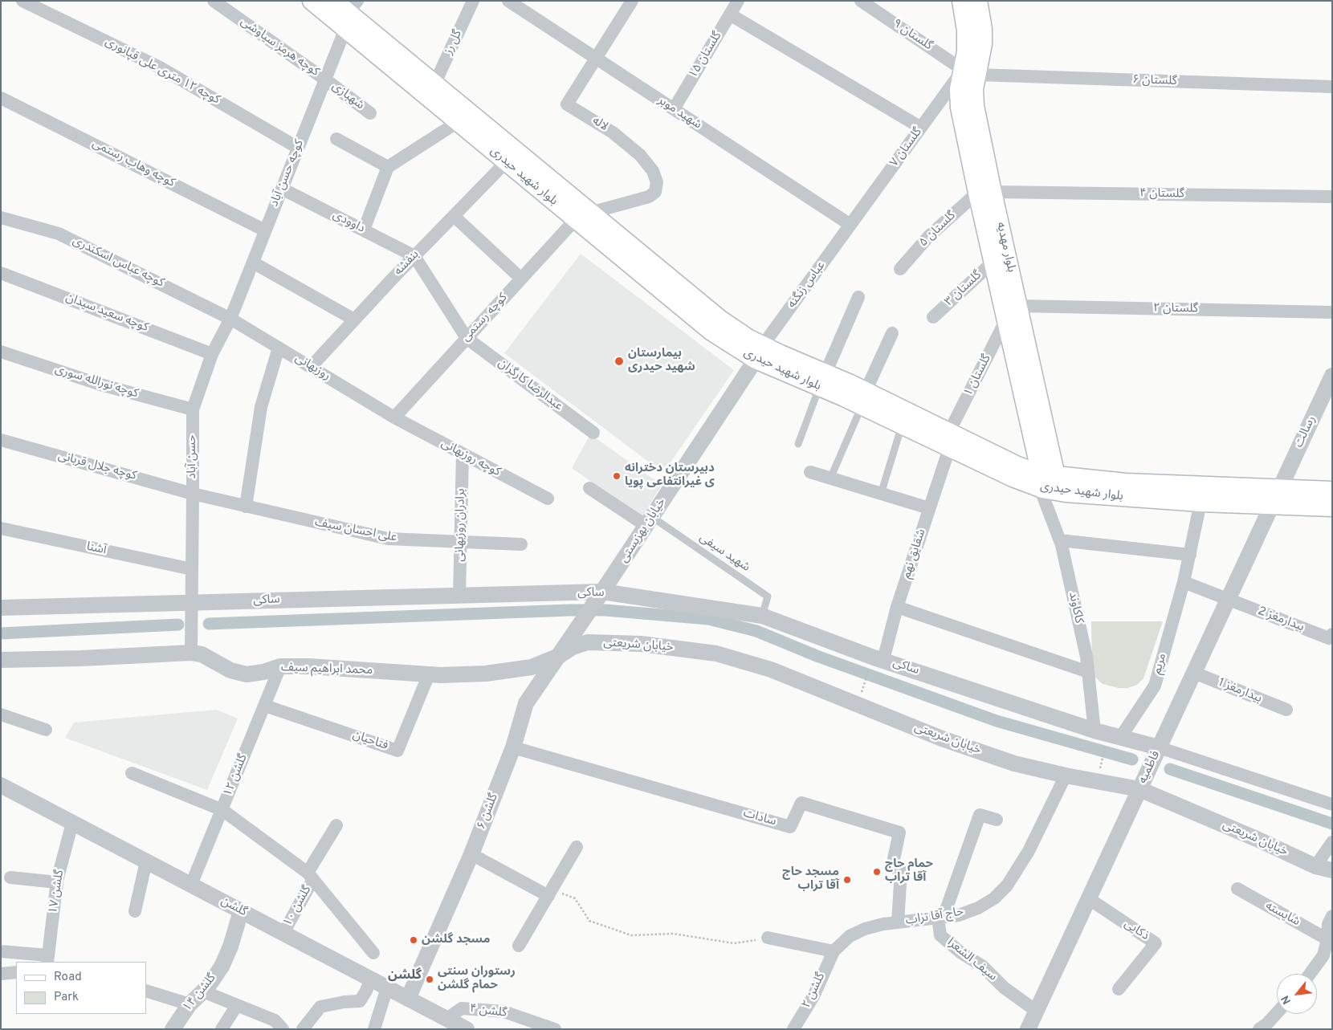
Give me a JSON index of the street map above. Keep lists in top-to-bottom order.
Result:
{
  "streets": {
    "main road": ["بلوار شهید حیدری", "بلوار مهدیه"],
    "street": [
      "گلستان ۹",
      "گل رز",
      "کوچه هرمز سیاوشی",
      "گلستان ۱۵",
      "کوچه ۱۲ متری علی قپانوری",
      "گلستان ۶",
      "شهبازی",
      "شهید موبر",
      "لاله",
      "گلستان ۷",
      "کوچه وهاب رستمی",
      "کوچه حسن آباد",
      "گلستان ۴",
      "داوودی",
      "گلستان ۵",
      "کوچه عباس اسکندری",
      "بنفشه",
      "عباس زنگنه",
      "گلستان ۳",
      "گلستان ۲",
      "کوچه سعید سیدان",
      "کوچه رستمی",
      "روزبهانی",
      "گلستان ۱",
      "کوچه نورالله سوری",
      "عبدالرضا کارگران",
      "رسالت",
      "حسن آباد",
      "کوچه روزبهانی",
      "کوچه جلال قربانی",
      "برادران روزبهانی",
      "علی احسان سیف",
      "خیابان بهزیستی",
      "آشنا",
      "شقایق نهم",
      "ساکی",
      "کاکاوند",
      "بیدارمغز 2",
      "خیابان شریعتی",
      "مریم",
      "محمد ابراهیم سیف",
      "بیدارمغز 1",
      "فتاحیان",
      "فاطمیه",
      "گلشن ۱۲",
      "گلشن ۶",
      "سادات",
      "گلشن ۱۷",
      "گلشن ۱۰",
      "گلشن",
      "شایسته",
      "حاج آقا تراب",
      "ذکایی",
      "سیف الشعرا",
      "گلشن ۲",
      "گلشن ۱۴",
      "گلشن ۴"
    ],
    "lane": ["شهید سیفی"]
  },
  "crossings": [
    ["گلستان ۹", "گلستان ۶"],
    ["گلستان ۹", "گلستان ۷"],
    ["گلستان ۹", "بلوار مهدیه"],
    ["گل رز", "بلوار شهید حیدری"],
    ["کوچه هرمز سیاوشی", "شهبازی"],
    ["کوچه هرمز سیاوشی", "کوچه حسن آباد"],
    ["گلستان ۱۵", "شهید موبر"],
    ["کوچه ۱۲ متری علی قپانوری", "کوچه حسن آباد"],
    ["گلستان ۶", "گلستان ۷"],
    ["گلستان ۶", "بلوار مهدیه"],
    ["شهبازی", "کوچه حسن آباد"],
    ["شهید موبر", "لاله"],
    ["شهید موبر", "گلستان ۷"],
    ["شهید موبر", "عباس زنگنه"],
    ["لاله", "بلوار شهید حیدری"],
    ["لاله", "کوچه رستمی"],
    ["گلستان ۷", "بلوار مهدیه"],
    ["گلستان ۷", "عباس زنگنه"],
    ["کوچه وهاب رستمی", "کوچه حسن آباد"],
    ["کوچه حسن آباد", "بلوار شهید حیدری"],
    ["کوچه حسن آباد", "داوودی"],
    ["کوچه حسن آباد", "کوچه عباس اسکندری"],
    ["کوچه حسن آباد", "روزبهانی"],
    ["کوچه حسن آباد", "حسن آباد"],
    ["بلوار شهید حیدری", "بلوار مهدیه"],
    ["بلوار شهید حیدری", "بنفشه"],
    ["بلوار شهید حیدری", "عباس زنگنه"],
    ["بلوار شهید حیدری", "کوچه رستمی"],
    ["بلوار شهید حیدری", "گلستان ۱"],
    ["بلوار شهید حیدری", "رسالت"],
    ["بلوار شهید حیدری", "خیابان بهزیستی"],
    ["بلوار شهید حیدری", "شقایق نهم"],
    ["بلوار شهید حیدری", "کاکاوند"],
    ["بلوار شهید حیدری", "مریم"],
    ["بلوار شهید حیدری", "فاطمیه"],
    ["گلستان ۴", "گلستان ۵"],
    ["گلستان ۴", "بلوار مهدیه"],
    ["داوودی", "بنفشه"],
    ["گلستان ۵", "بلوار مهدیه"],
    ["بلوار مهدیه", "گلستان ۳"],
    ["بلوار مهدیه", "گلستان ۲"],
    ["بلوار مهدیه", "گلستان ۱"],
    ["بلوار مهدیه", "کاکاوند"],
    ["کوچه عباس اسکندری", "روزبهانی"],
    ["کوچه عباس اسکندری", "حسن آباد"],
    ["بنفشه", "روزبهانی"],
    ["عباس زنگنه", "خیابان بهزیستی"],
    ["کوچه سعید سیدان", "حسن آباد"],
    ["کوچه رستمی", "روزبهانی"],
    ["کوچه رستمی", "عبدالرضا کارگران"],
    ["کوچه رستمی", "کوچه روزبهانی"],
    ["روزبهانی", "حسن آباد"],
    ["روزبهانی", "کوچه روزبهانی"],
    ["گلستان ۱", "شقایق نهم"],
    ["کوچه نورالله سوری", "حسن آباد"],
    ["حسن آباد", "کوچه جلال قربانی"],
    ["حسن آباد", "علی احسان سیف"],
    ["حسن آباد", "آشنا"],
    ["حسن آباد", "ساکی"],
    ["حسن آباد", "محمد ابراهیم سیف"],
    ["کوچه روزبهانی", "برادران روزبهانی"],
    ["کوچه جلال قربانی", "علی احسان سیف"],
    ["برادران روزبهانی", "علی احسان سیف"],
    ["برادران روزبهانی", "ساکی"],
    ["خیابان بهزیستی", "شهید سیفی"],
    ["خیابان بهزیستی", "ساکی"],
    ["خیابان بهزیستی", "گلشن ۶"],
    ["شهید سیفی", "ساکی"],
    ["شقایق نهم", "ساکی"],
    ["ساکی", "کاکاوند"],
    ["ساکی", "مریم"],
    ["ساکی", "فاطمیه"],
    ["بیدارمغز 2", "فاطمیه"],
    ["خیابان شریعتی", "محمد ابراهیم سیف"],
    ["خیابان شریعتی", "فاطمیه"],
    ["خیابان شریعتی", "گلشن ۶"],
    ["خیابان شریعتی", "حاج آقا تراب"],
    ["محمد ابراهیم سیف", "فتاحیان"],
    ["محمد ابراهیم سیف", "گلشن ۱۲"],
    ["محمد ابراهیم سیف", "گلشن ۶"],
    ["بیدارمغز 1", "فاطمیه"],
    ["فتاحیان", "گلشن ۱۲"],
    ["فاطمیه", "ذکایی"],
    ["فاطمیه", "سیف الشعرا"],
    ["گلشن ۱۲", "گلشن"],
    ["گلشن ۶", "سادات"],
    ["گلشن ۶", "گلشن"],
    ["سادات", "حاج آقا تراب"],
    ["گلشن ۱۷", "گلشن"],
    ["گلشن ۱۰", "گلشن"],
    ["گلشن", "گلشن ۱۴"],
    ["گلشن", "گلشن ۴"],
    ["حاج آقا تراب", "سیف الشعرا"],
    ["حاج آقا تراب", "گلشن ۲"]
  ],
  "districts": ["گلشن"],
  "places": [
    "بیمارستان شهید حیدری",
    "دبیرستان دخترانه ی غیرانتفاعی پویا",
    "حمام حاج آقا تراب",
    "مسجد حاج آقا تراب",
    "مسجد گلشن",
    "رستوران سنتی حمام گلشن"
  ],
  "legend": ["Road", "Park"],
  "north": "bottom left"
}
